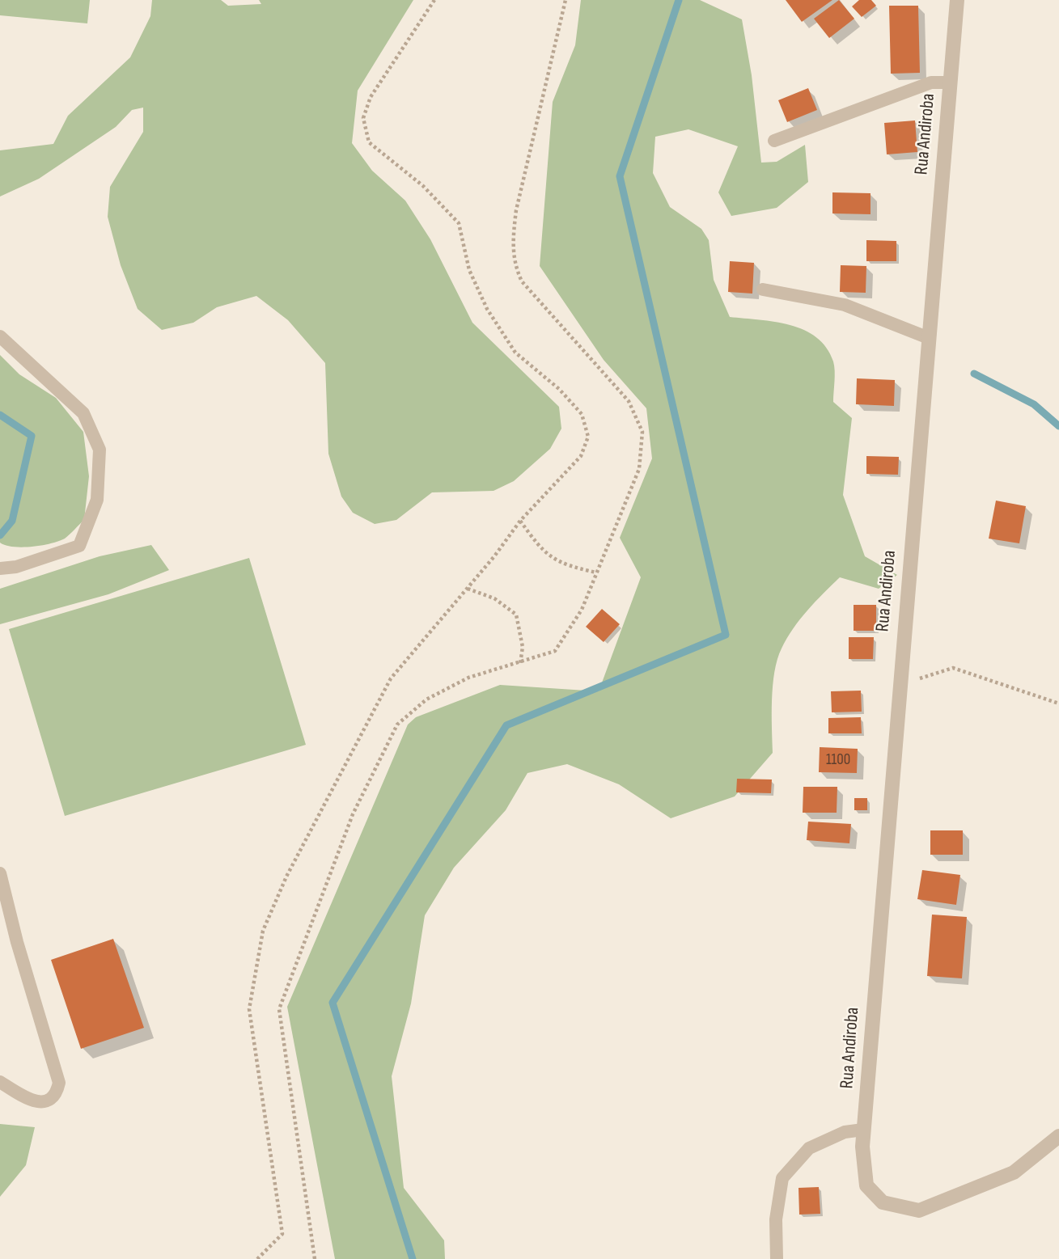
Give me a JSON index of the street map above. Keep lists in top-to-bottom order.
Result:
{
  "streets": {
    "street": ["Rua Andiroba"]
  },
  "house_numbers": ["1100"]
}
